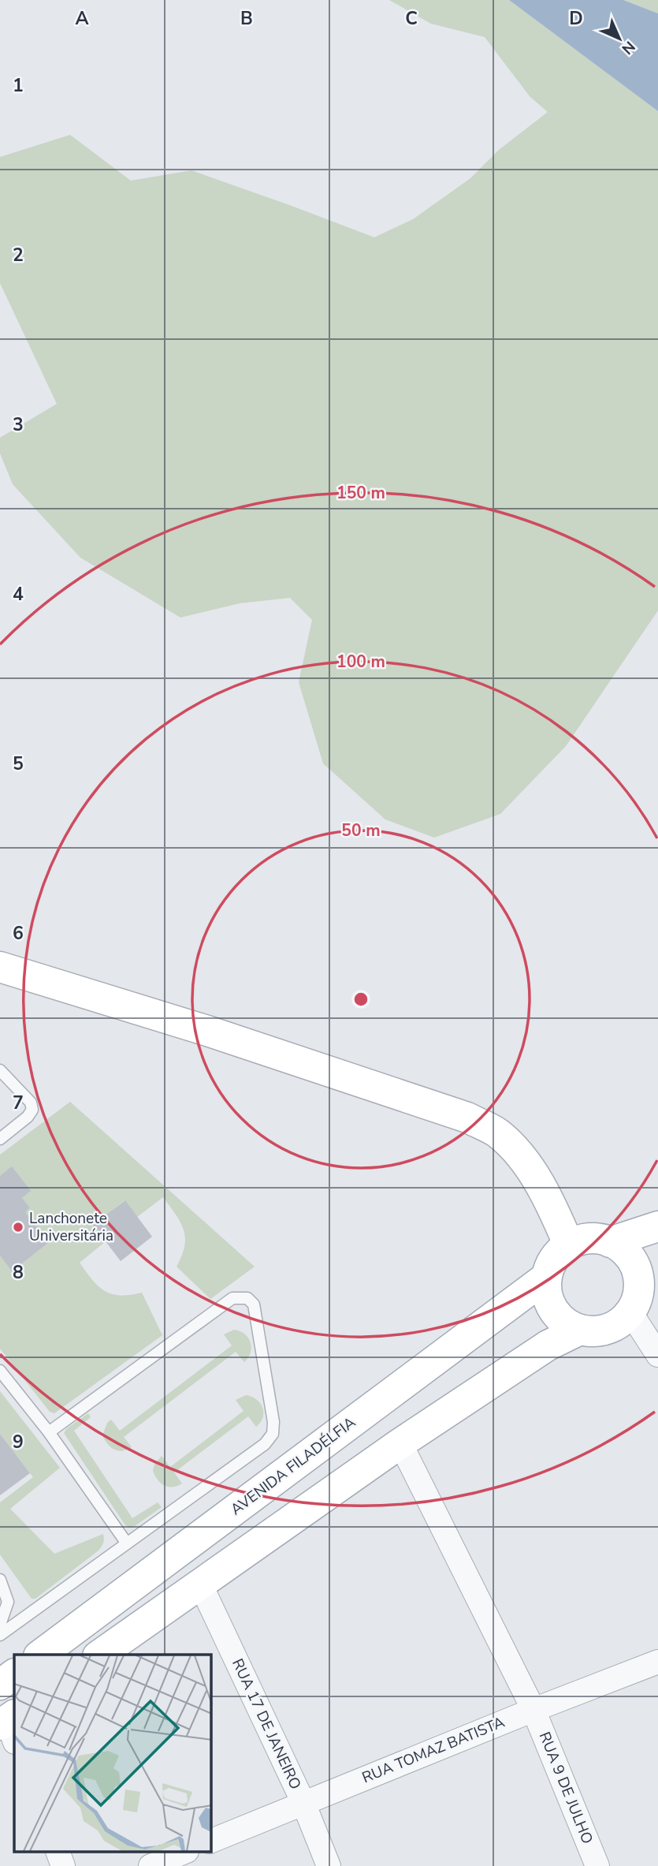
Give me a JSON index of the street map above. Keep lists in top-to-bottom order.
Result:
{
  "streets": {
    "main road": ["AVENIDA FILADÉLFIA"],
    "street": ["RUA 17 DE JANEIRO", "RUA TOMAZ BATISTA", "RUA 9 DE JULHO"]
  },
  "crossings": [
    ["RUA 17 DE JANEIRO", "RUA TOMAZ BATISTA"],
    ["RUA TOMAZ BATISTA", "RUA 9 DE JULHO"]
  ],
  "places": ["Lanchonete Universitária"],
  "north": "bottom right",
  "grid": {
    "columns": [
      "A",
      "B",
      "C",
      "D"
    ],
    "rows": [
      "1",
      "2",
      "3",
      "4",
      "5",
      "6",
      "7",
      "8",
      "9"
    ]
  },
  "rings": ["150 m", "100 m", "50 m"]
}
